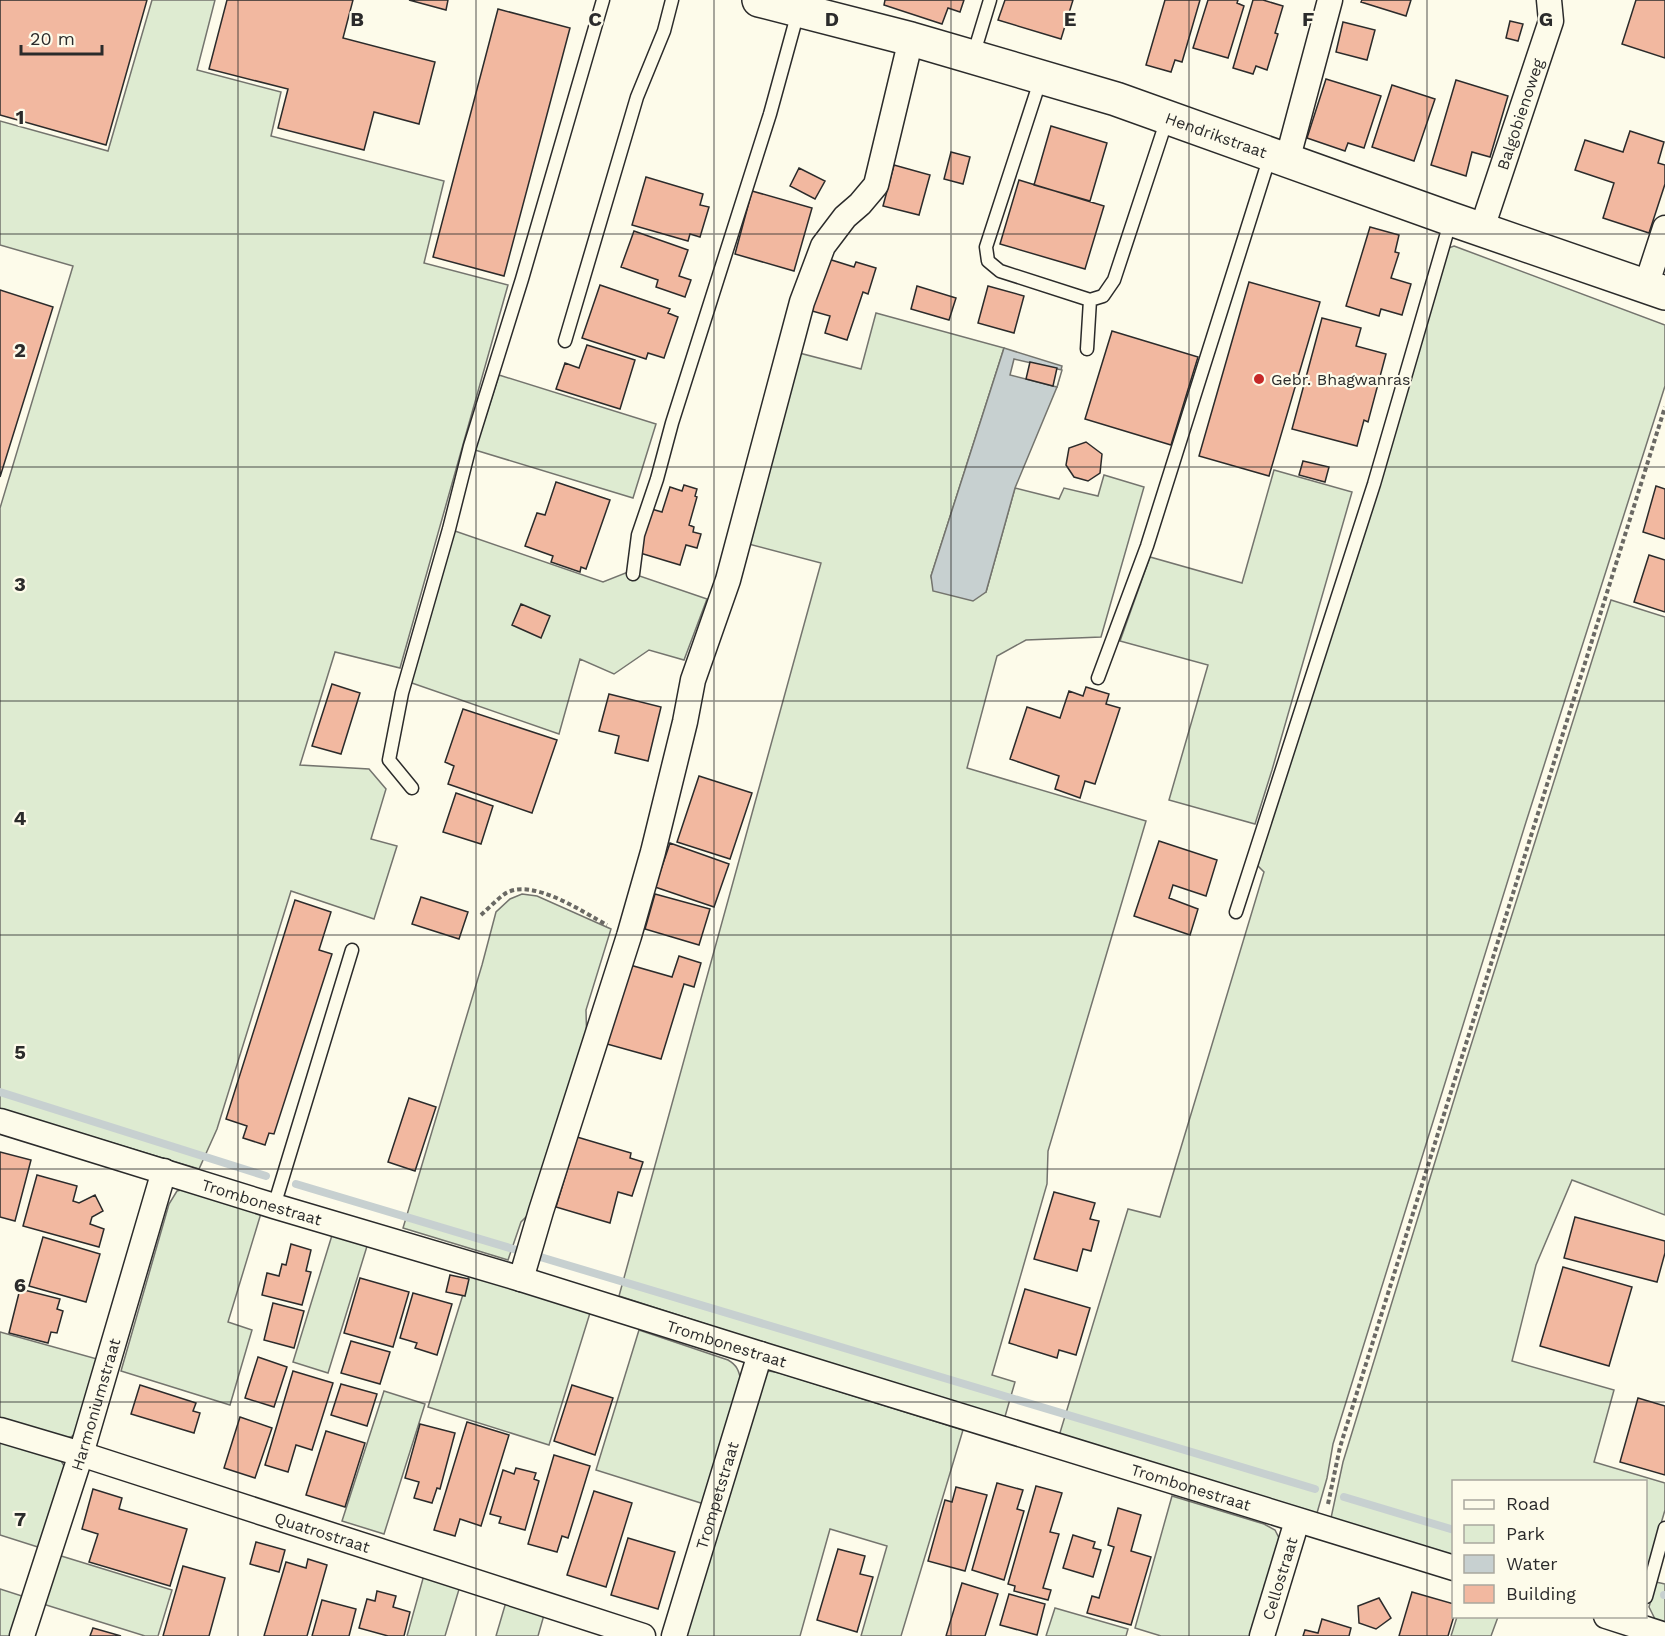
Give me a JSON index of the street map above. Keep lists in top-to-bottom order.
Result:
{
  "streets": {
    "street": [
      "Balgobienoweg",
      "Hendrikstraat",
      "Trombonestraat",
      "Harmoniumstraat",
      "Trompetstraat",
      "Quatrostraat",
      "Cellostraat"
    ]
  },
  "crossings": [
    ["Balgobienoweg", "Hendrikstraat"],
    ["Trombonestraat", "Harmoniumstraat"],
    ["Trombonestraat", "Trompetstraat"],
    ["Trombonestraat", "Cellostraat"],
    ["Harmoniumstraat", "Quatrostraat"]
  ],
  "places": ["Gebr. Bhagwanras"],
  "legend": [
    "Road",
    "Park",
    "Water",
    "Building"
  ],
  "scale_bar": "20 m",
  "grid": {
    "columns": [
      "B",
      "C",
      "D",
      "E",
      "F",
      "G"
    ],
    "rows": [
      "1",
      "2",
      "3",
      "4",
      "5",
      "6",
      "7"
    ]
  }
}
